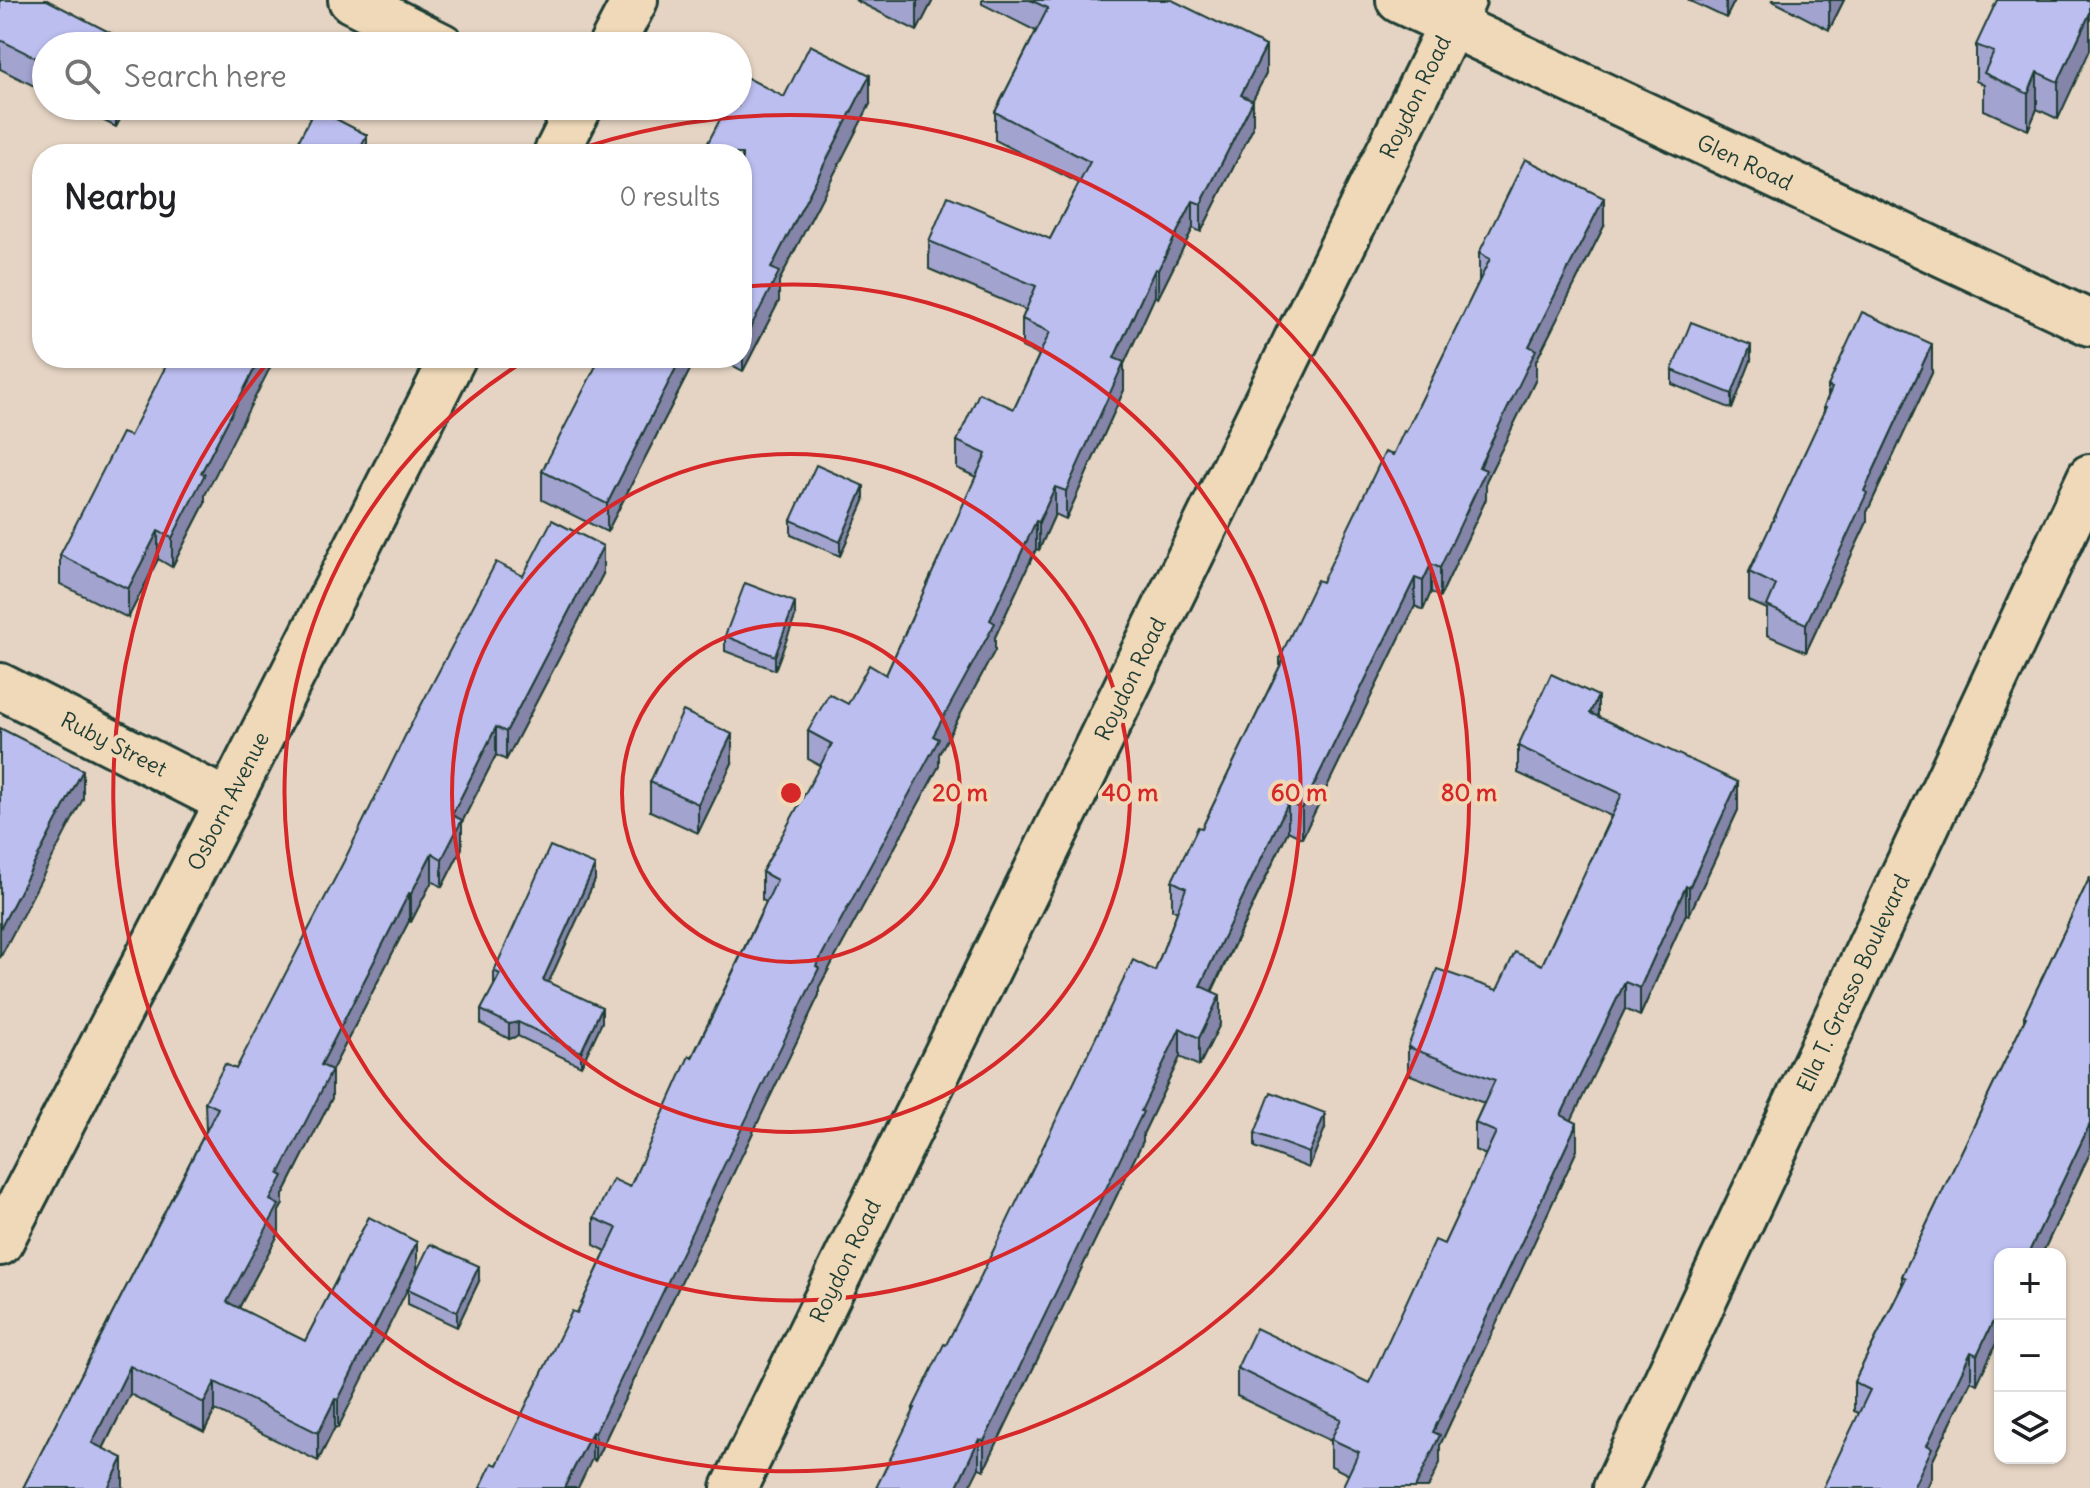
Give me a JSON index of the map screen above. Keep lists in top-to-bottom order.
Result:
{
  "streets": {
    "street": [
      "Roydon Road",
      "Glen Road",
      "Ruby Street",
      "Osborn Avenue",
      "Ella T. Grasso Boulevard"
    ]
  },
  "crossings": [
    ["Roydon Road", "Glen Road"],
    ["Ruby Street", "Osborn Avenue"]
  ],
  "page": {
    "search": "Search here",
    "heading": ["Nearby", "0 results"],
    "map_buttons": ["+", "−"]
  },
  "rings": [
    "20 m",
    "40 m",
    "60 m",
    "80 m"
  ]
}
